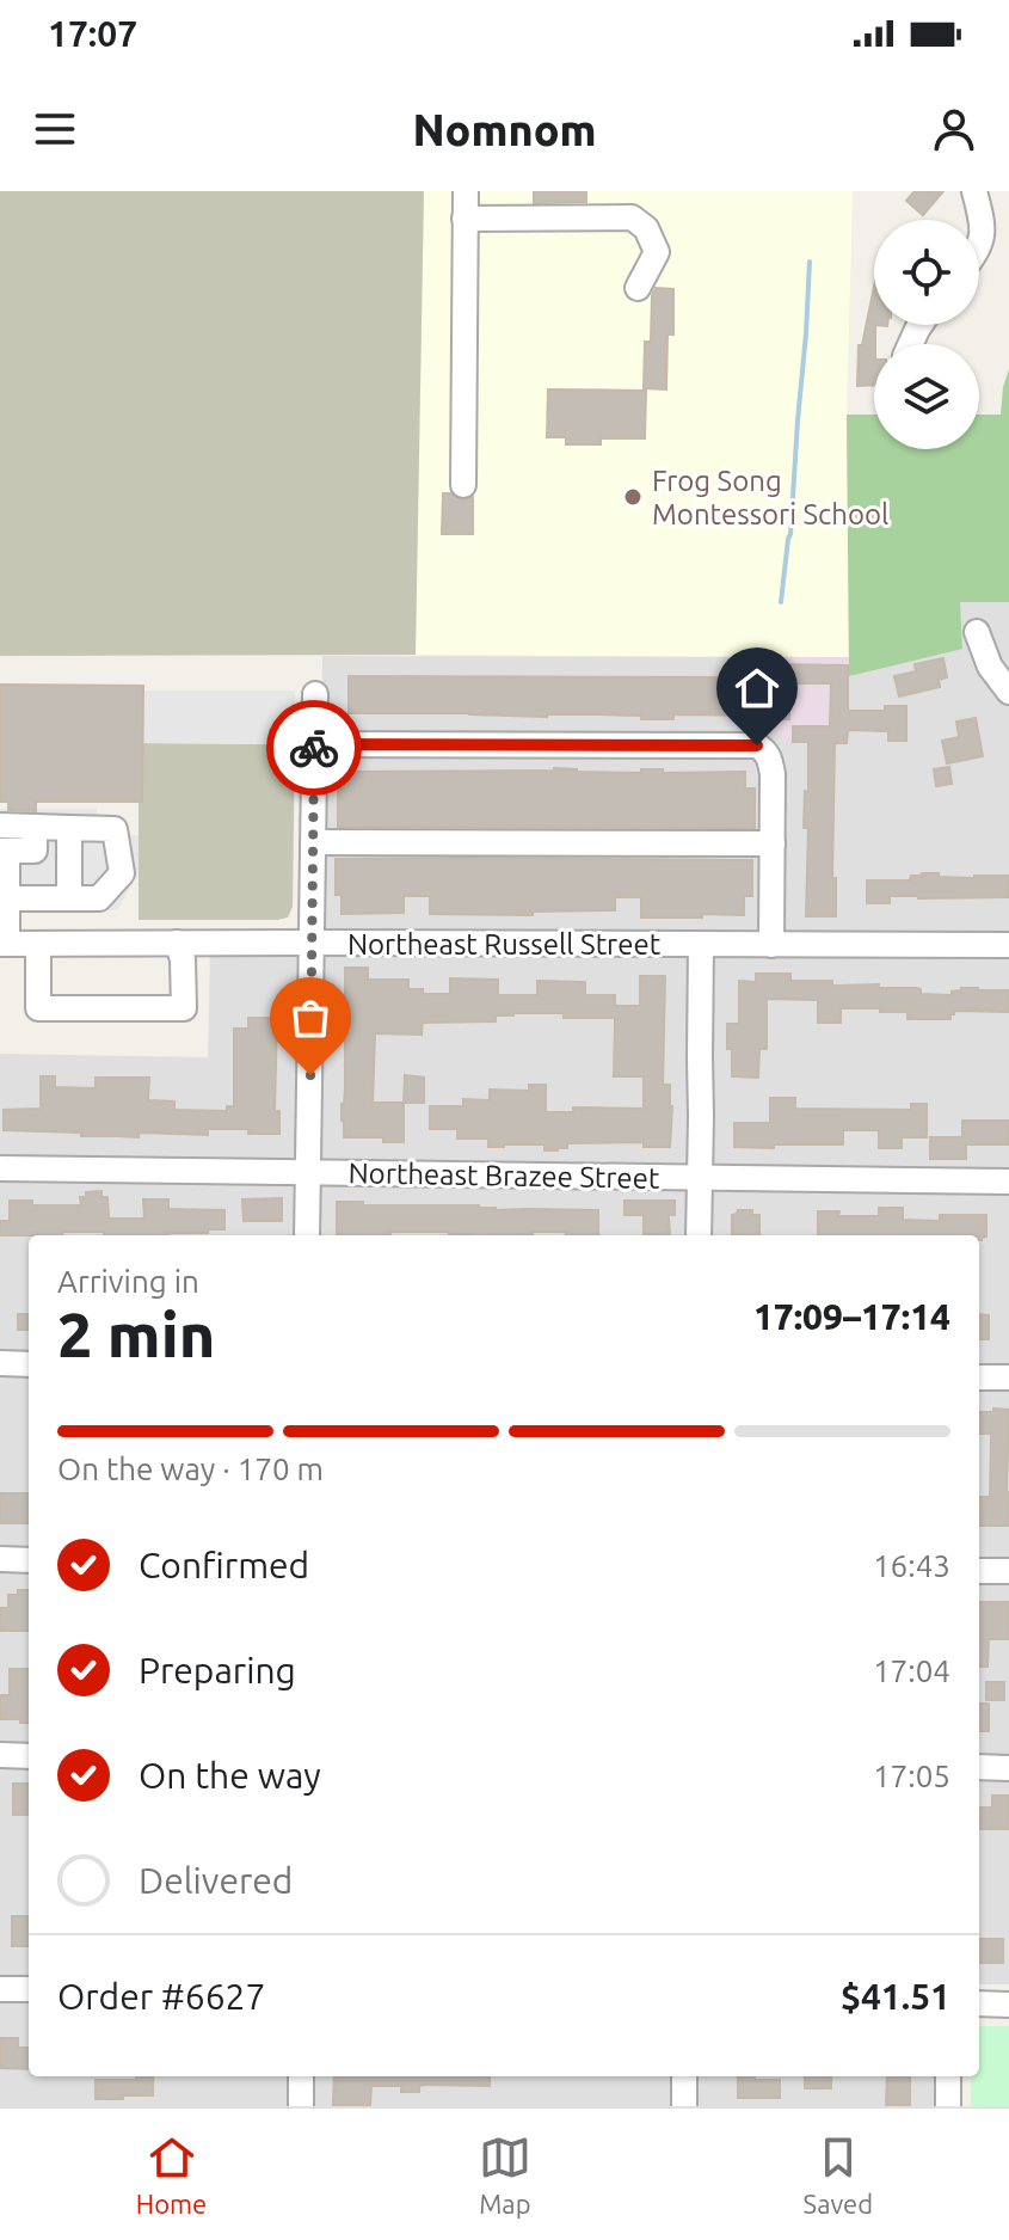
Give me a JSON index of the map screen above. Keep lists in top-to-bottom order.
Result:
{
  "streets": {
    "street": ["Northeast Russell Street", "Northeast Brazee Street"]
  },
  "places": ["Frog Song Montessori School"],
  "page": {
    "status": "17:07",
    "header": "Nomnom",
    "heading": ["2 min", "Arriving in", "17:09–17:14"],
    "panel": ["Order #6627", "$41.51"],
    "bar": "On the way · 170 m",
    "list": [
      ["Confirmed", "16:43"],
      ["Preparing", "17:04"],
      ["On the way", "17:05"],
      "Delivered"
    ],
    "tabs": ["Home", "Map", "Saved"]
  }
}
